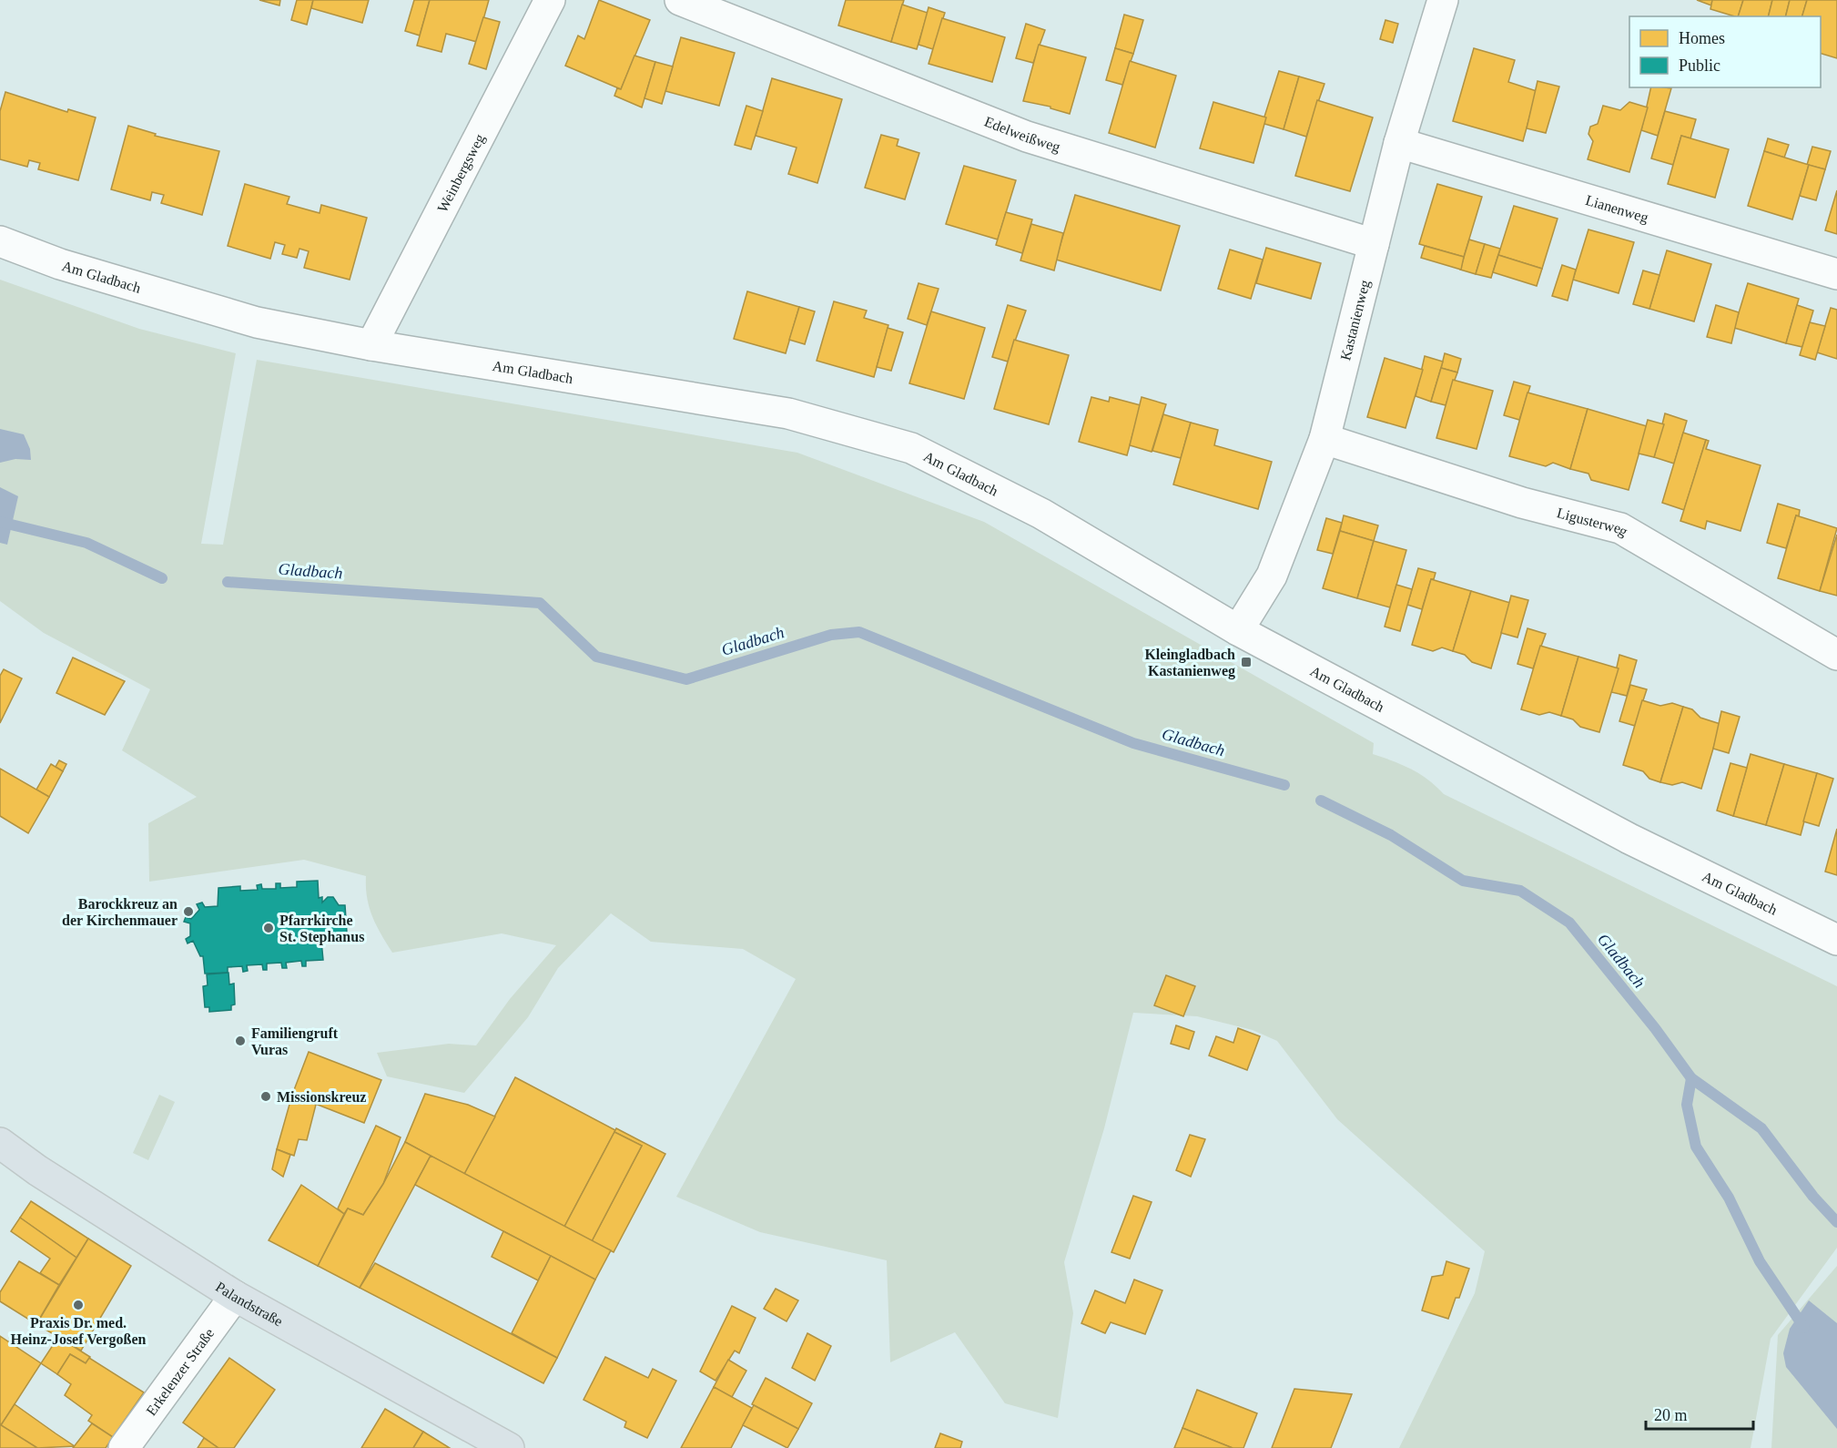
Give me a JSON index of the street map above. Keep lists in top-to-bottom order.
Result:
{
  "streets": {
    "main road": ["Palandstraße"],
    "street": [
      "Edelweißweg",
      "Weinbergsweg",
      "Lianenweg",
      "Am Gladbach",
      "Kastanienweg",
      "Ligusterweg",
      "Erkelenzer Straße"
    ]
  },
  "crossings": [
    ["Edelweißweg", "Kastanienweg"],
    ["Weinbergsweg", "Am Gladbach"],
    ["Lianenweg", "Kastanienweg"],
    ["Am Gladbach", "Kastanienweg"],
    ["Kastanienweg", "Ligusterweg"],
    ["Palandstraße", "Erkelenzer Straße"]
  ],
  "water": ["Gladbach"],
  "places": {
    "transit": ["Kleingladbach Kastanienweg"],
    "other": [
      "Barockkreuz an der Kirchenmauer",
      "Pfarrkirche St. Stephanus",
      "Familiengruft Vuras",
      "Missionskreuz",
      "Praxis Dr. med. Heinz-Josef Vergoßen"
    ]
  },
  "legend": ["Homes", "Public"],
  "scale_bar": "20 m"
}
